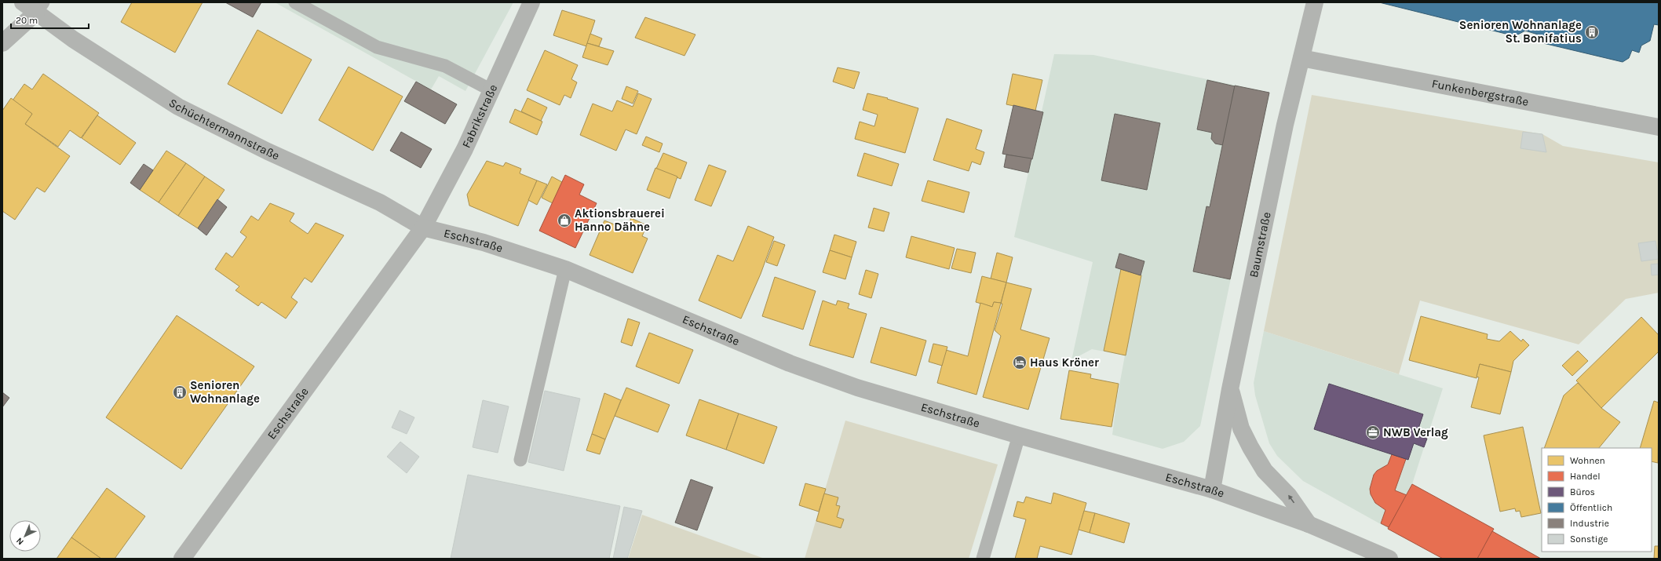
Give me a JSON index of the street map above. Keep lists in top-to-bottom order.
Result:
{
  "streets": {
    "street": [
      "Funkenbergstraße",
      "Fabrikstraße",
      "Schüchtermannstraße",
      "Eschstraße",
      "Baumstraße"
    ]
  },
  "crossings": [
    ["Funkenbergstraße", "Baumstraße"],
    ["Fabrikstraße", "Schüchtermannstraße"],
    ["Fabrikstraße", "Eschstraße"],
    ["Schüchtermannstraße", "Eschstraße"],
    ["Eschstraße", "Baumstraße"]
  ],
  "places": {
    "building": ["Senioren Wohnanlage St. Bonifatius", "Senioren Wohnanlage"],
    "shop": ["Aktionsbrauerei Hanno Dähne"],
    "hotel": ["Haus Kröner"],
    "office": ["NWB Verlag"]
  },
  "legend": [
    "Wohnen",
    "Handel",
    "Büros",
    "Öffentlich",
    "Industrie",
    "Sonstige"
  ],
  "scale_bar": "20 m",
  "north": "bottom left"
}
